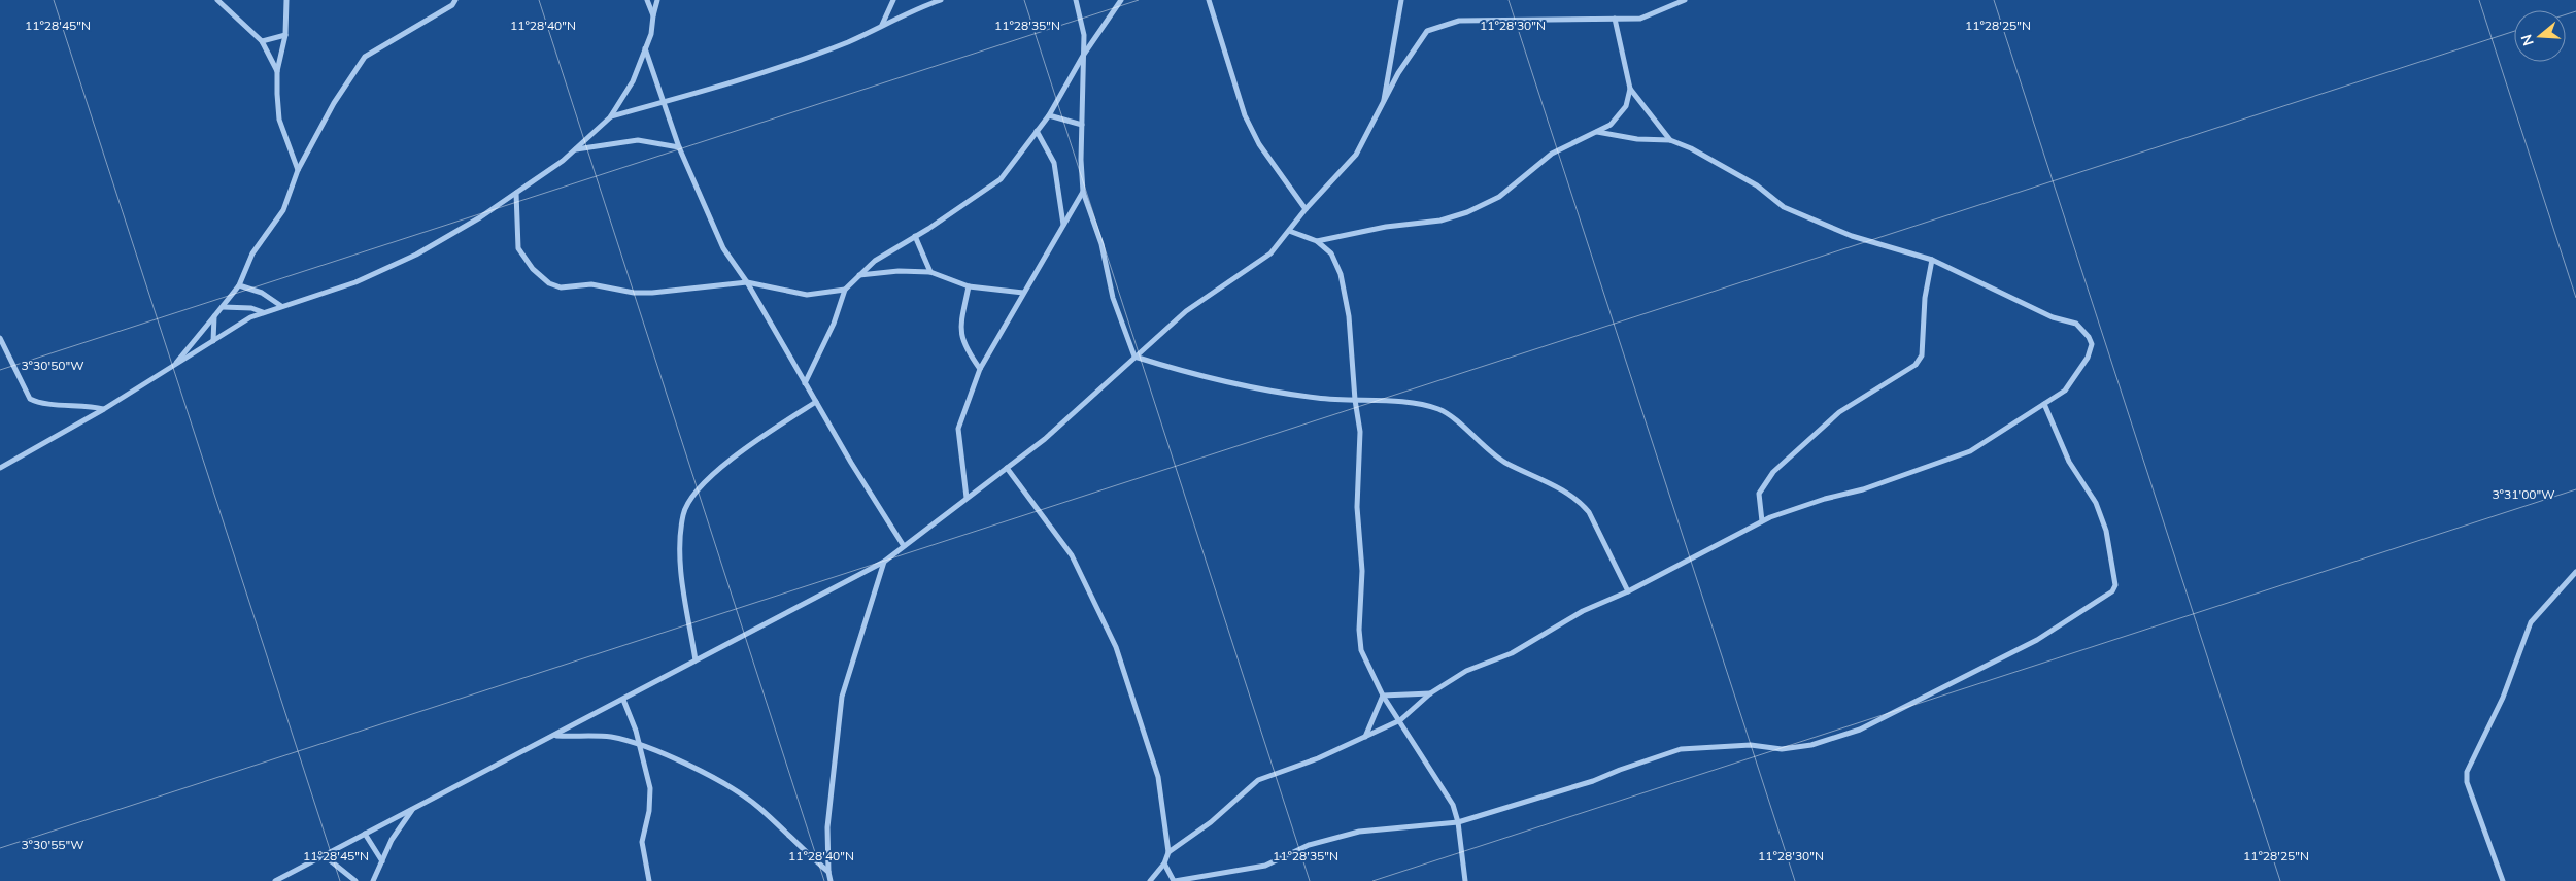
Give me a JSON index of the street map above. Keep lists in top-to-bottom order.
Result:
{
  "north": "left",
  "coordinates": [
    "11°28'45\"N",
    "11°28'40\"N",
    "11°28'35\"N",
    "11°28'30\"N",
    "11°28'25\"N",
    "3°30'50\"W",
    "3°31'00\"W",
    "3°30'55\"W"
  ]
}
